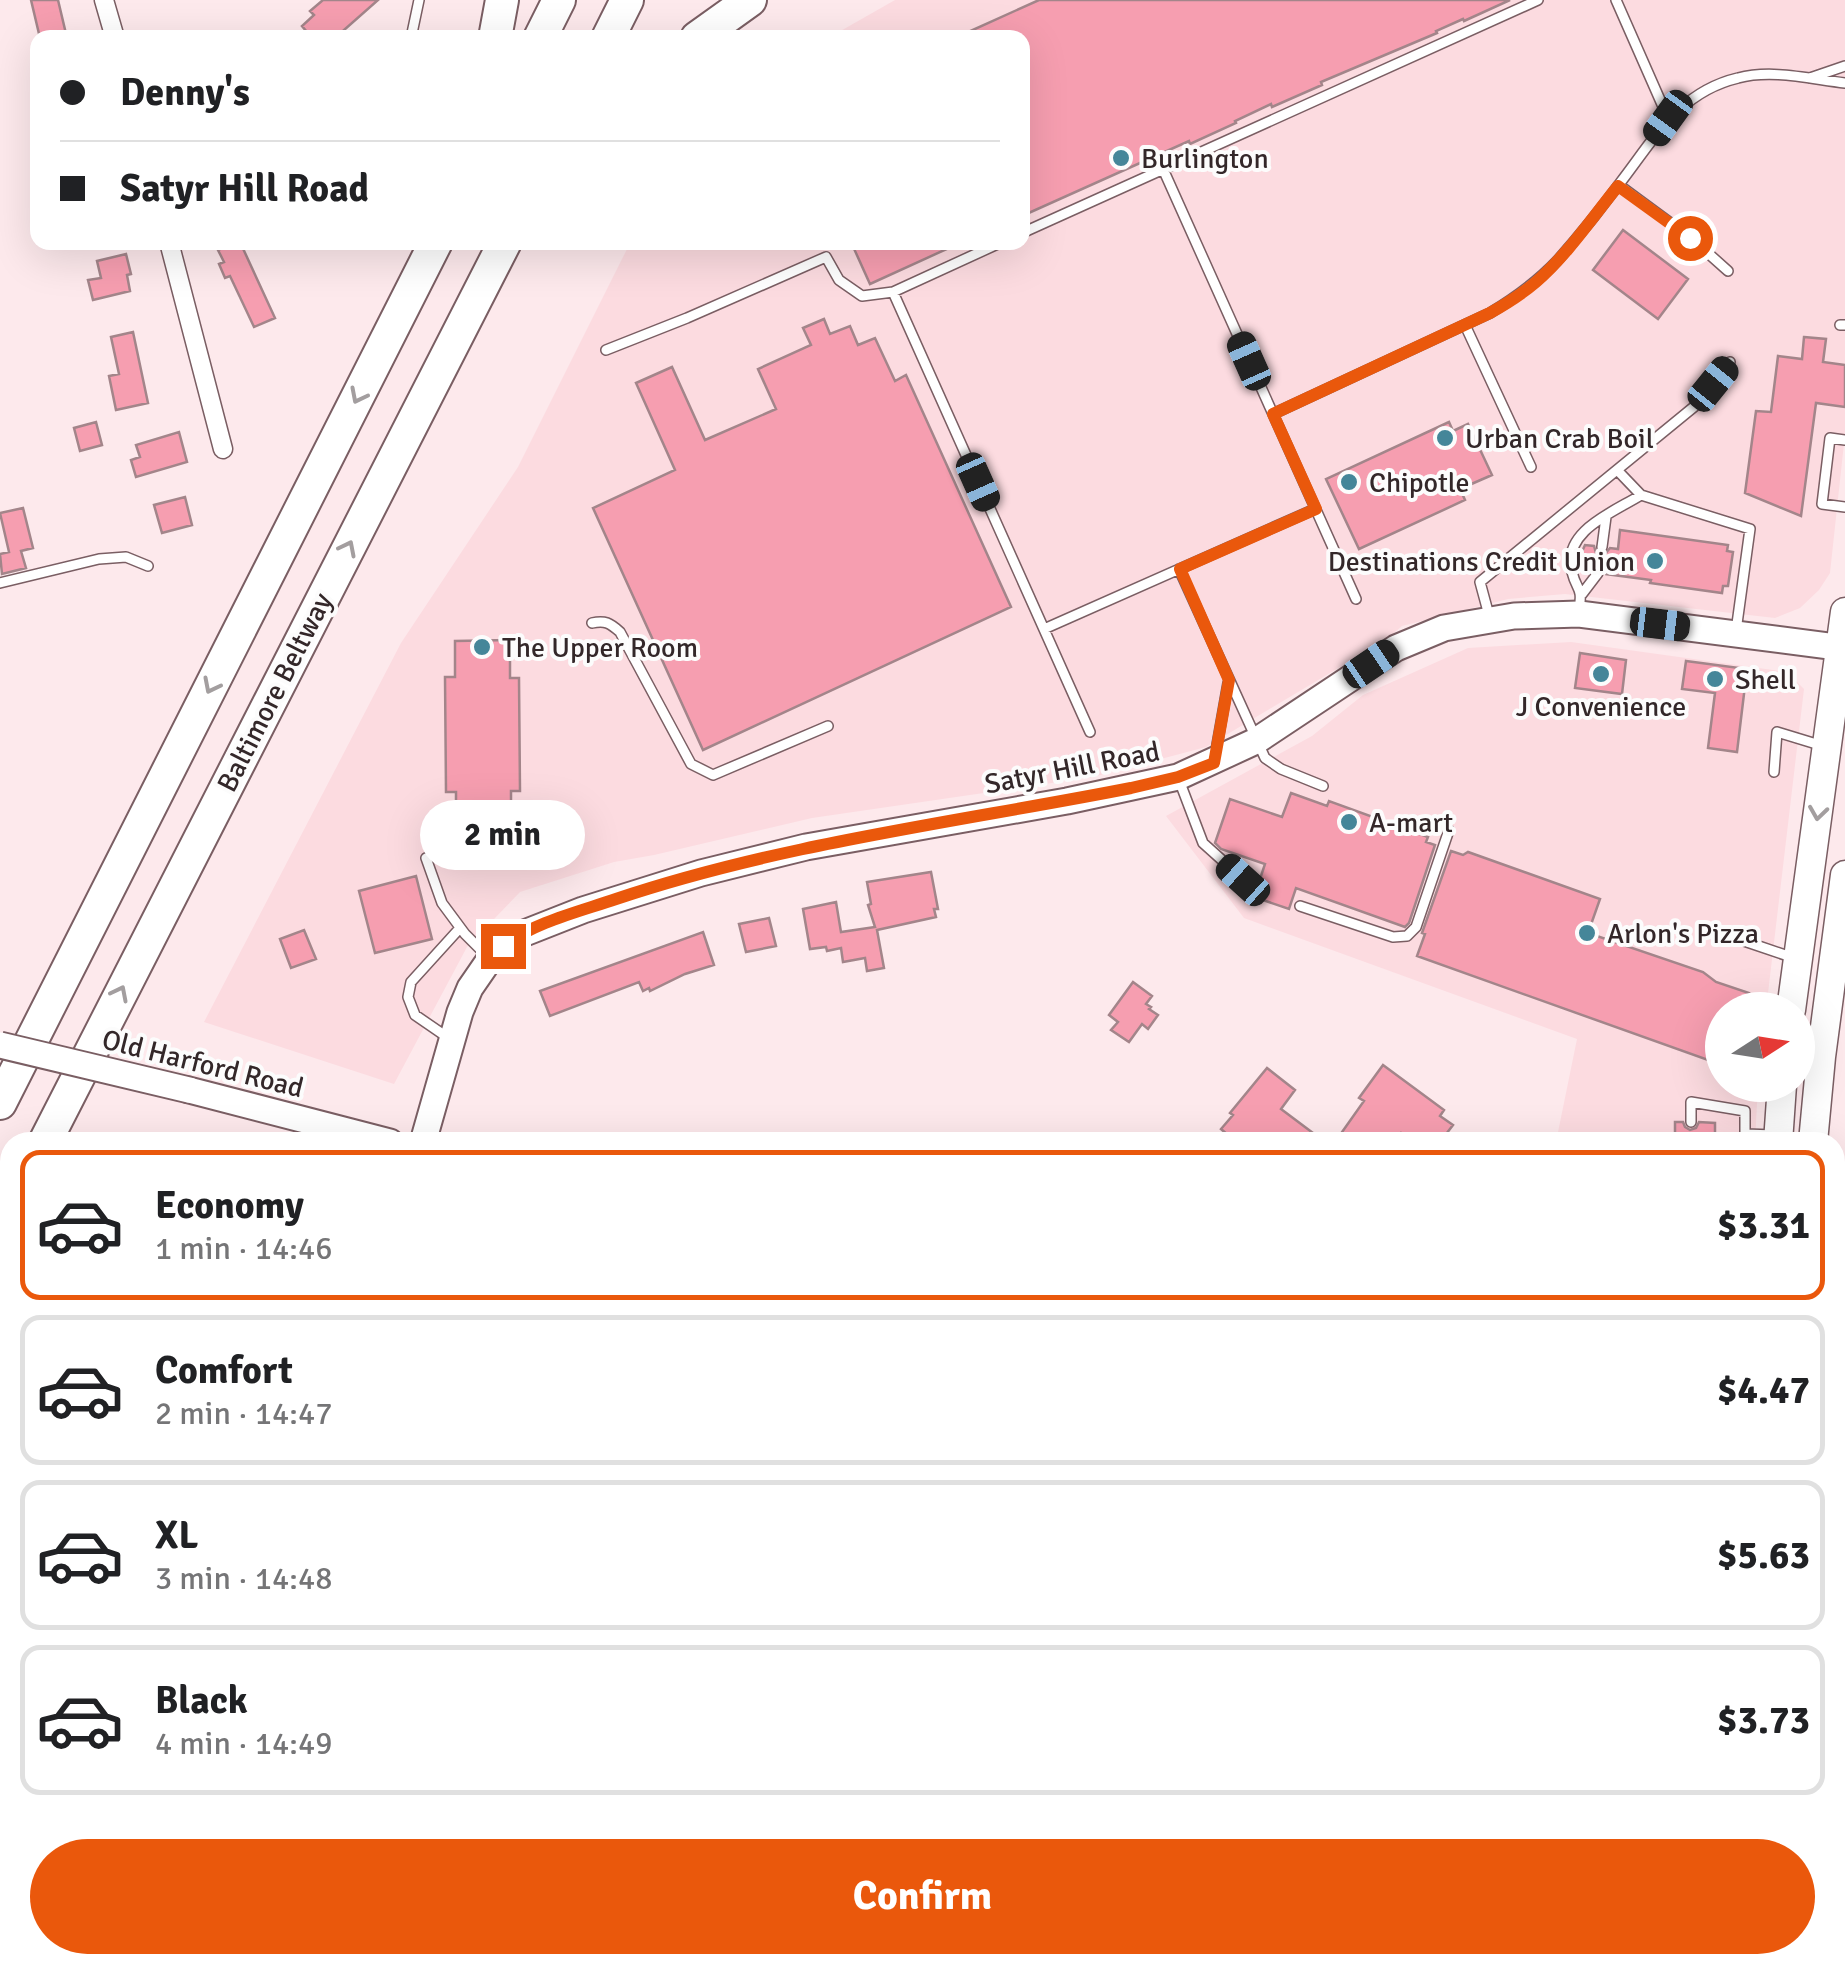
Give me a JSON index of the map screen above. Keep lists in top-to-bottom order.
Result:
{
  "streets": {
    "highway": ["Baltimore Beltway"],
    "street": ["Satyr Hill Road", "Old Harford Road"]
  },
  "places": [
    "Burlington",
    "Urban Crab Boil",
    "Chipotle",
    "Destinations Credit Union",
    "The Upper Room",
    "J Convenience",
    "Shell",
    "A-mart",
    "Arlon's Pizza"
  ],
  "north": "right",
  "page": {
    "banner": ["Denny's", "Satyr Hill Road"],
    "bubble": "2 min",
    "list": [
      {
        "name": "Economy",
        "note": "1 min · 14:46",
        "value": "$3.31"
      },
      {
        "name": "Comfort",
        "note": "2 min · 14:47",
        "value": "$4.47"
      },
      {
        "name": "XL",
        "note": "3 min · 14:48",
        "value": "$5.63"
      },
      {
        "name": "Black",
        "note": "4 min · 14:49",
        "value": "$3.73"
      }
    ],
    "buttons": "Confirm"
  }
}
